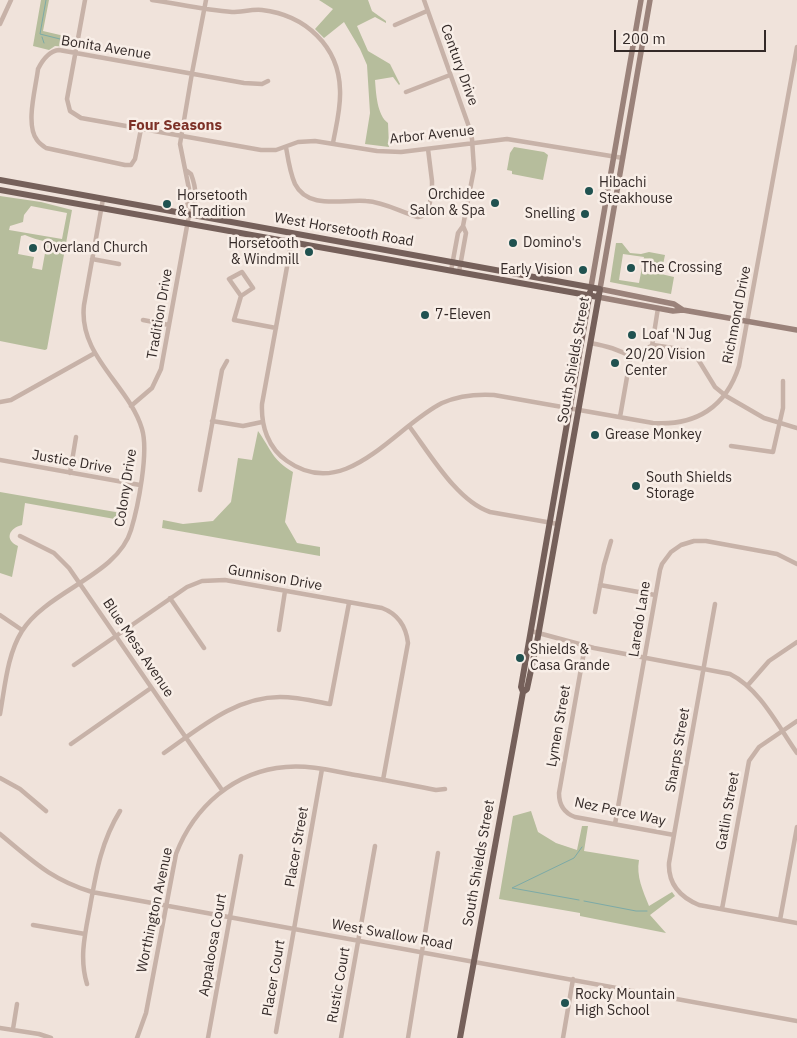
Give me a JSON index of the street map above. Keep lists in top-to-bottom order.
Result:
{
  "streets": {
    "main road": ["West Horsetooth Road", "South Shields Street"],
    "street": [
      "Bonita Avenue",
      "Century Drive",
      "Arbor Avenue",
      "Tradition Drive",
      "Richmond Drive",
      "Justice Drive",
      "Colony Drive",
      "Gunnison Drive",
      "Laredo Lane",
      "Blue Mesa Avenue",
      "Lymen Street",
      "Sharps Street",
      "Gatlin Street",
      "Nez Perce Way",
      "Placer Street",
      "Worthington Avenue",
      "West Swallow Road",
      "Appaloosa Court",
      "Placer Court",
      "Rustic Court"
    ]
  },
  "crossings": [
    ["Bonita Avenue", "Arbor Avenue"],
    ["Bonita Avenue", "Tradition Drive"],
    ["Century Drive", "Arbor Avenue"],
    ["Century Drive", "West Horsetooth Road"],
    ["Arbor Avenue", "Tradition Drive"],
    ["Arbor Avenue", "South Shields Street"],
    ["West Horsetooth Road", "Tradition Drive"],
    ["West Horsetooth Road", "Richmond Drive"],
    ["West Horsetooth Road", "South Shields Street"],
    ["West Horsetooth Road", "Colony Drive"],
    ["Tradition Drive", "Colony Drive"],
    ["Richmond Drive", "South Shields Street"],
    ["South Shields Street", "West Swallow Road"],
    ["Justice Drive", "Colony Drive"],
    ["Colony Drive", "Blue Mesa Avenue"],
    ["Gunnison Drive", "Blue Mesa Avenue"],
    ["Laredo Lane", "Nez Perce Way"],
    ["Blue Mesa Avenue", "Worthington Avenue"],
    ["Lymen Street", "Nez Perce Way"],
    ["Sharps Street", "Gatlin Street"],
    ["Sharps Street", "Nez Perce Way"],
    ["Placer Street", "Worthington Avenue"],
    ["Placer Street", "West Swallow Road"],
    ["Placer Street", "Placer Court"],
    ["Worthington Avenue", "West Swallow Road"],
    ["West Swallow Road", "Appaloosa Court"],
    ["West Swallow Road", "Placer Court"],
    ["West Swallow Road", "Rustic Court"]
  ],
  "districts": ["Four Seasons"],
  "places": [
    "Hibachi Steakhouse",
    "Orchidee Salon & Spa",
    "Horsetooth & Tradition",
    "Snelling",
    "Domino's",
    "Overland Church",
    "Horsetooth & Windmill",
    "The Crossing",
    "Early Vision",
    "7-Eleven",
    "Loaf 'N Jug",
    "20/20 Vision Center",
    "Grease Monkey",
    "South Shields Storage",
    "Shields & Casa Grande",
    "Rocky Mountain High School"
  ],
  "scale_bar": "200 m"
}
